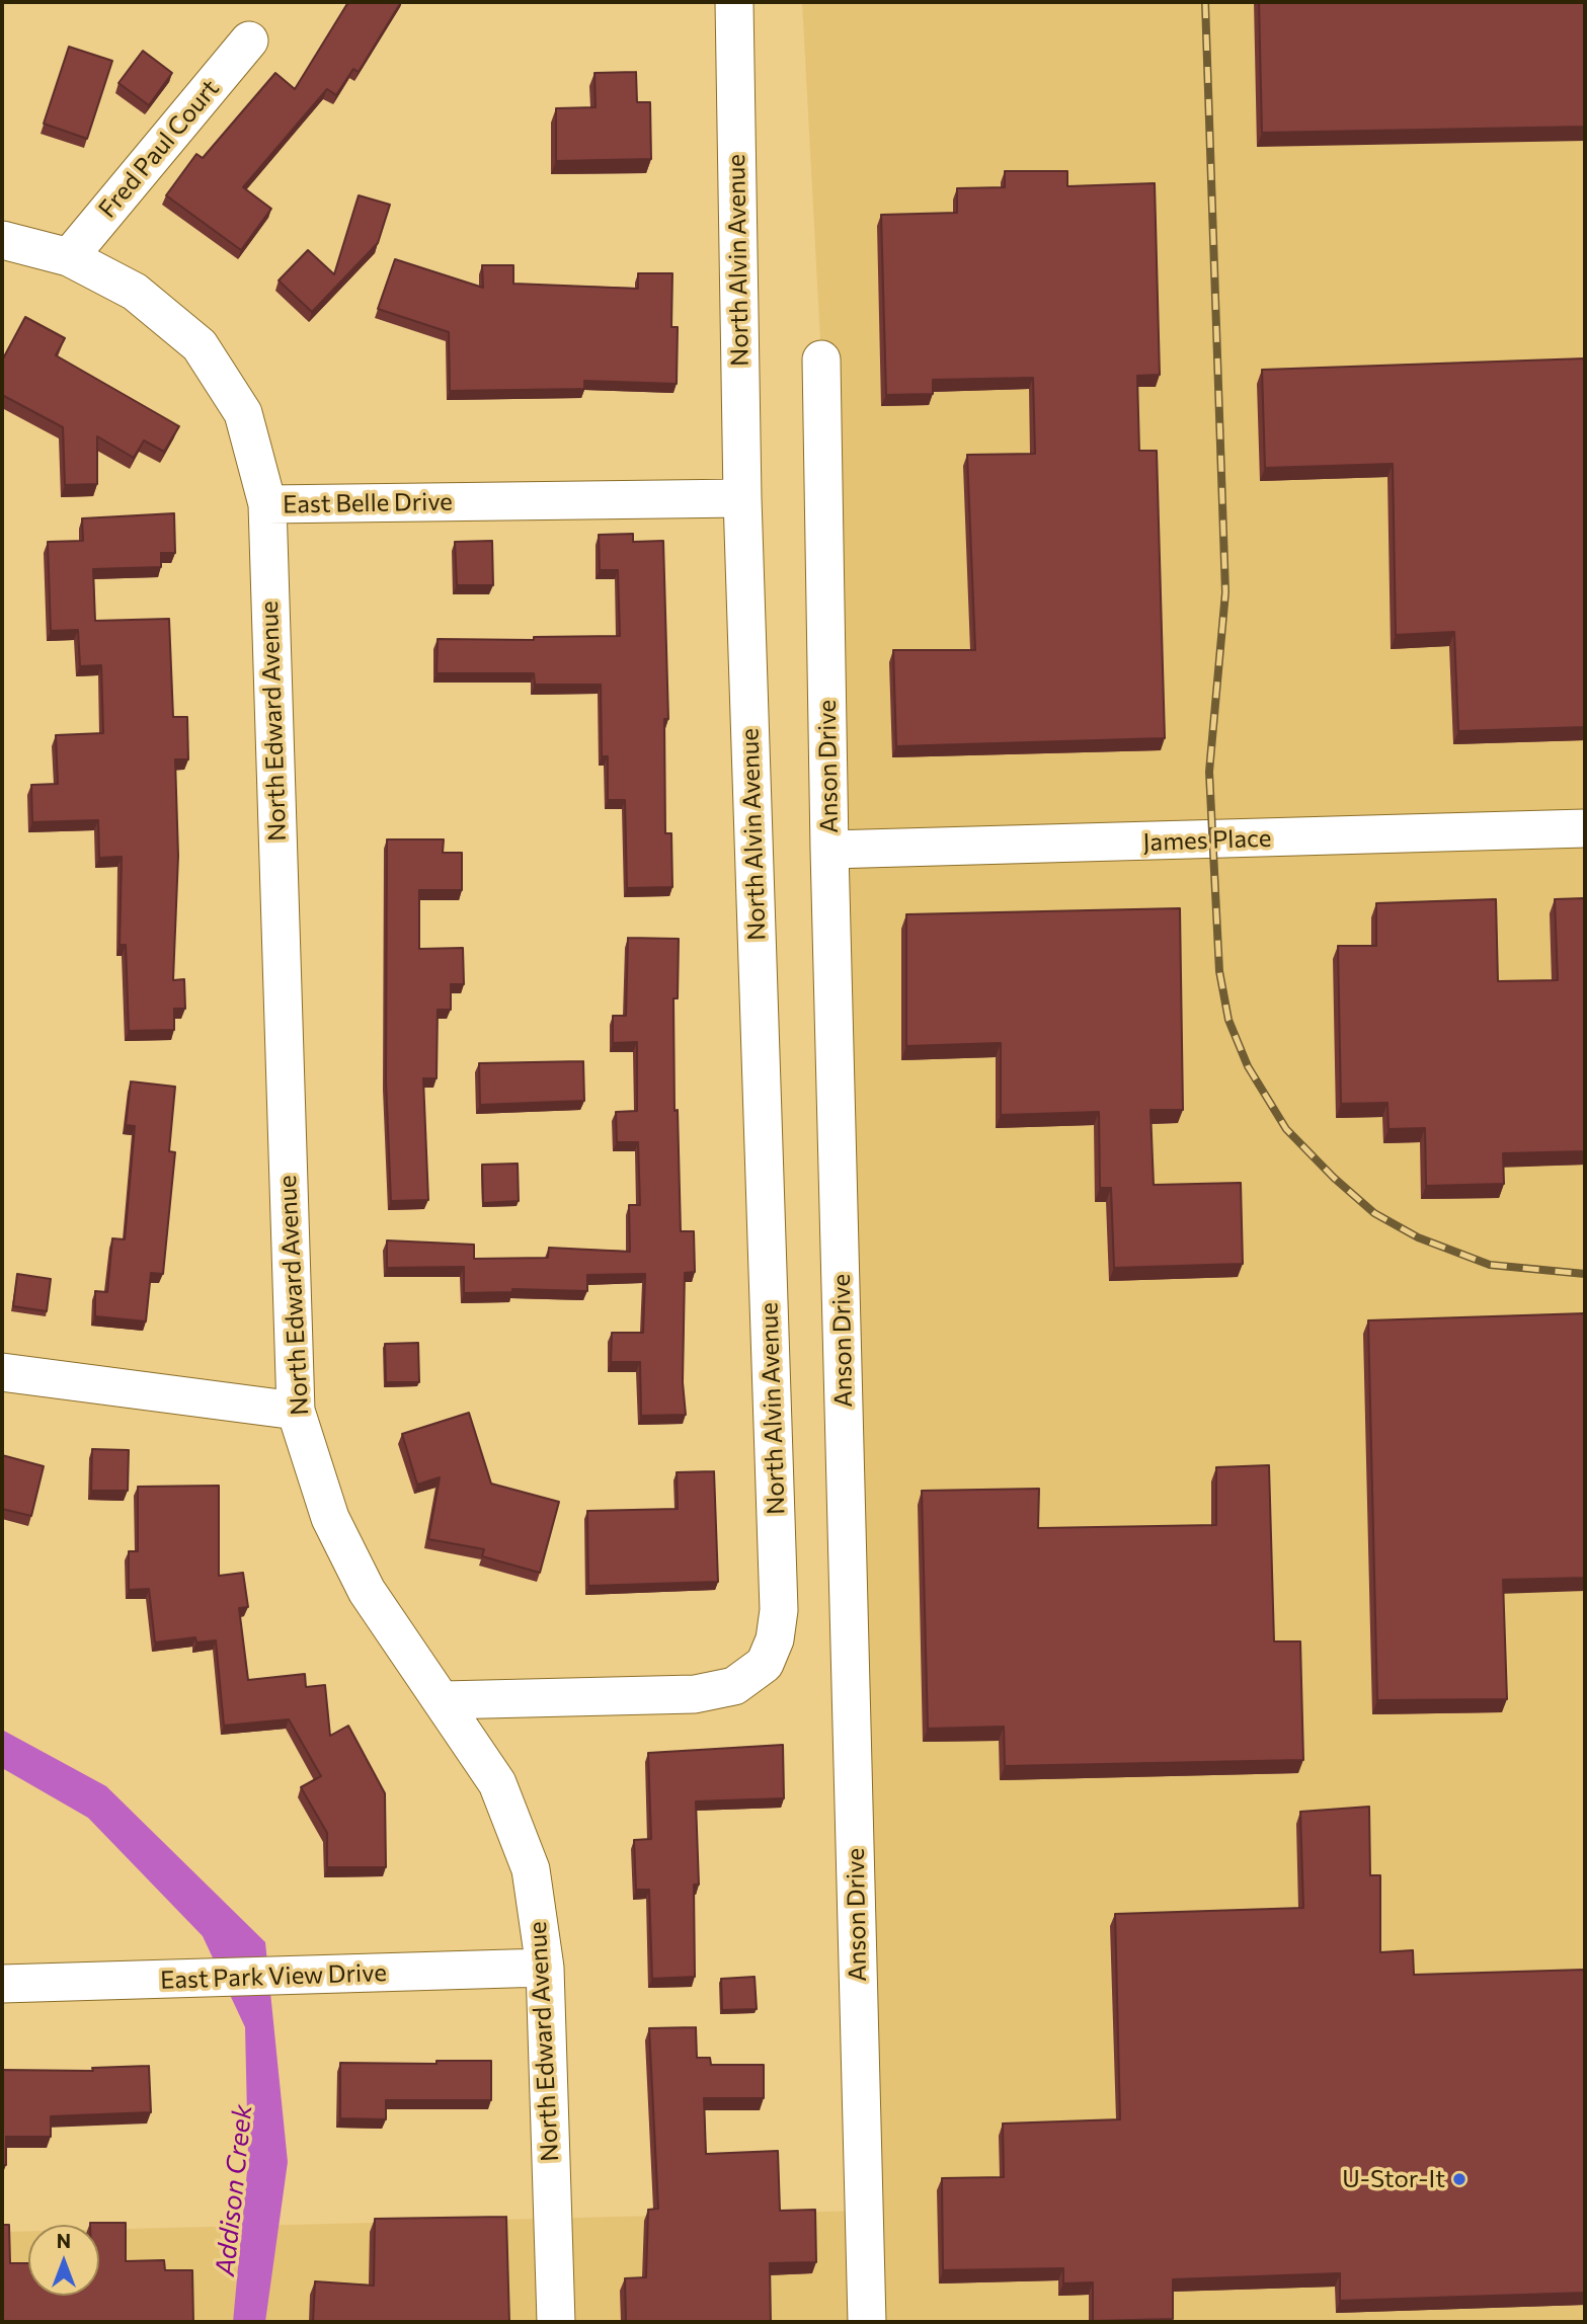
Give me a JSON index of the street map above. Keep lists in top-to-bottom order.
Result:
{
  "streets": {
    "street": [
      "Fred Paul Court",
      "North Alvin Avenue",
      "East Belle Drive",
      "North Edward Avenue",
      "Anson Drive",
      "James Place",
      "East Park View Drive"
    ]
  },
  "crossings": [
    ["Fred Paul Court", "East Belle Drive"],
    ["North Alvin Avenue", "East Belle Drive"],
    ["North Alvin Avenue", "North Edward Avenue"],
    ["East Belle Drive", "North Edward Avenue"],
    ["North Edward Avenue", "East Park View Drive"],
    ["Anson Drive", "James Place"]
  ],
  "water": ["Addison Creek"],
  "places": ["U-Stor-It"],
  "north": "top"
}
